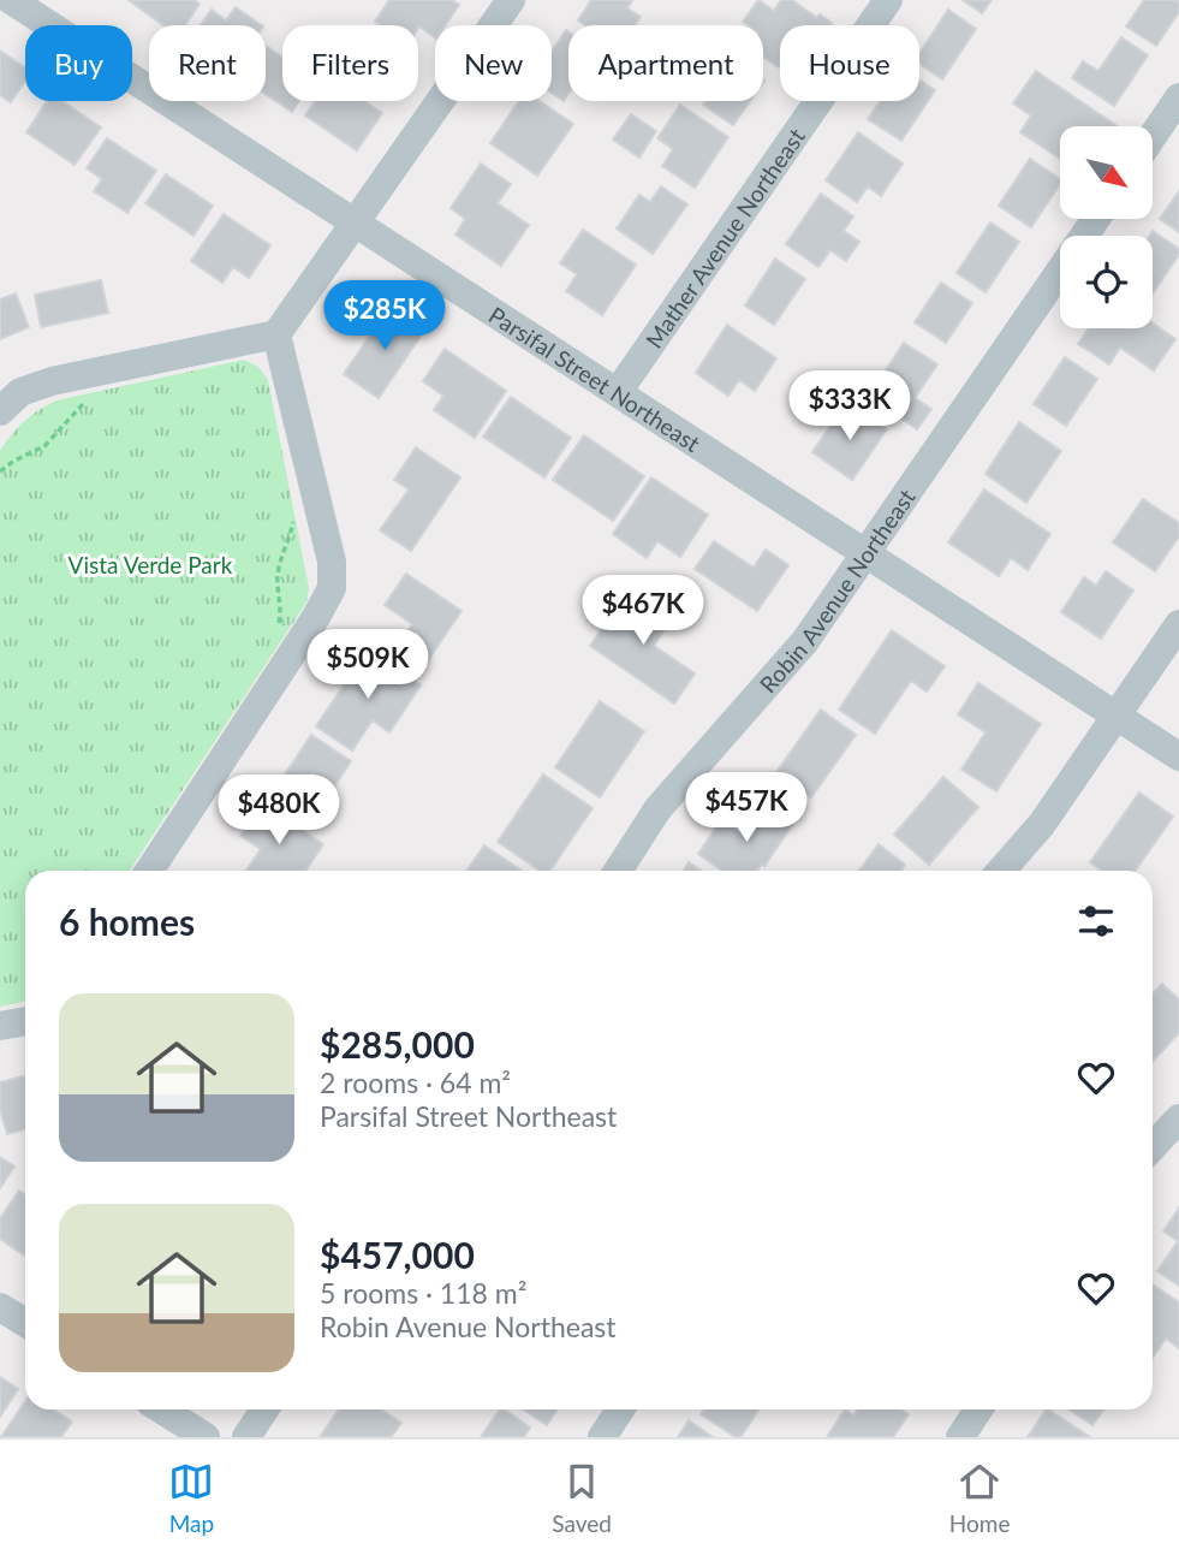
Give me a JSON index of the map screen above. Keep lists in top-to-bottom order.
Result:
{
  "streets": {
    "street": ["Mather Avenue Northeast", "Parsifal Street Northeast", "Robin Avenue Northeast"]
  },
  "crossings": [
    ["Mather Avenue Northeast", "Parsifal Street Northeast"],
    ["Parsifal Street Northeast", "Robin Avenue Northeast"]
  ],
  "parks": ["Vista Verde Park"],
  "north": "bottom right",
  "page": {
    "chip": [
      "Buy",
      "Rent",
      "Filters",
      "New",
      "Apartment",
      "House"
    ],
    "price": [
      "$285K",
      "$333K",
      "$467K",
      "$509K",
      "$457K",
      "$480K"
    ],
    "heading": "6 homes",
    "list": [
      {
        "name": "$285,000",
        "note": "2 rooms · 64 m² · Parsifal Street Northeast"
      },
      {
        "name": "$457,000",
        "note": "5 rooms · 118 m² · Robin Avenue Northeast"
      }
    ],
    "tabs": ["Map", "Saved", "Home"]
  }
}
